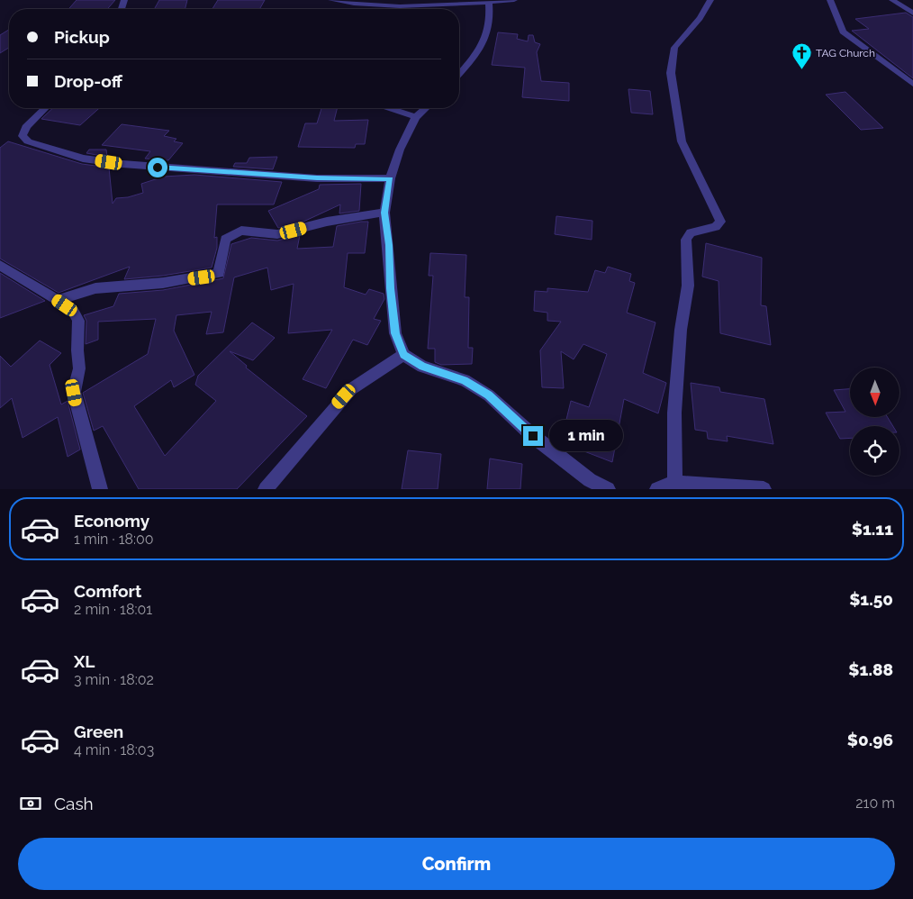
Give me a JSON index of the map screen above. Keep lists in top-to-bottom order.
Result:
{
  "places": {
    "church": ["TAG Church"]
  },
  "north": "bottom",
  "page": {
    "banner": ["Pickup", "Drop-off"],
    "bubble": "1 min",
    "list": [
      {
        "name": "Economy",
        "note": "1 min · 18:00",
        "value": "$1.11"
      },
      {
        "name": "Comfort",
        "note": "2 min · 18:01",
        "value": "$1.50"
      },
      {
        "name": "XL",
        "note": "3 min · 18:02",
        "value": "$1.88"
      },
      {
        "name": "Green",
        "note": "4 min · 18:03",
        "value": "$0.96"
      }
    ],
    "pay": ["Cash", "210 m"],
    "buttons": "Confirm"
  }
}
